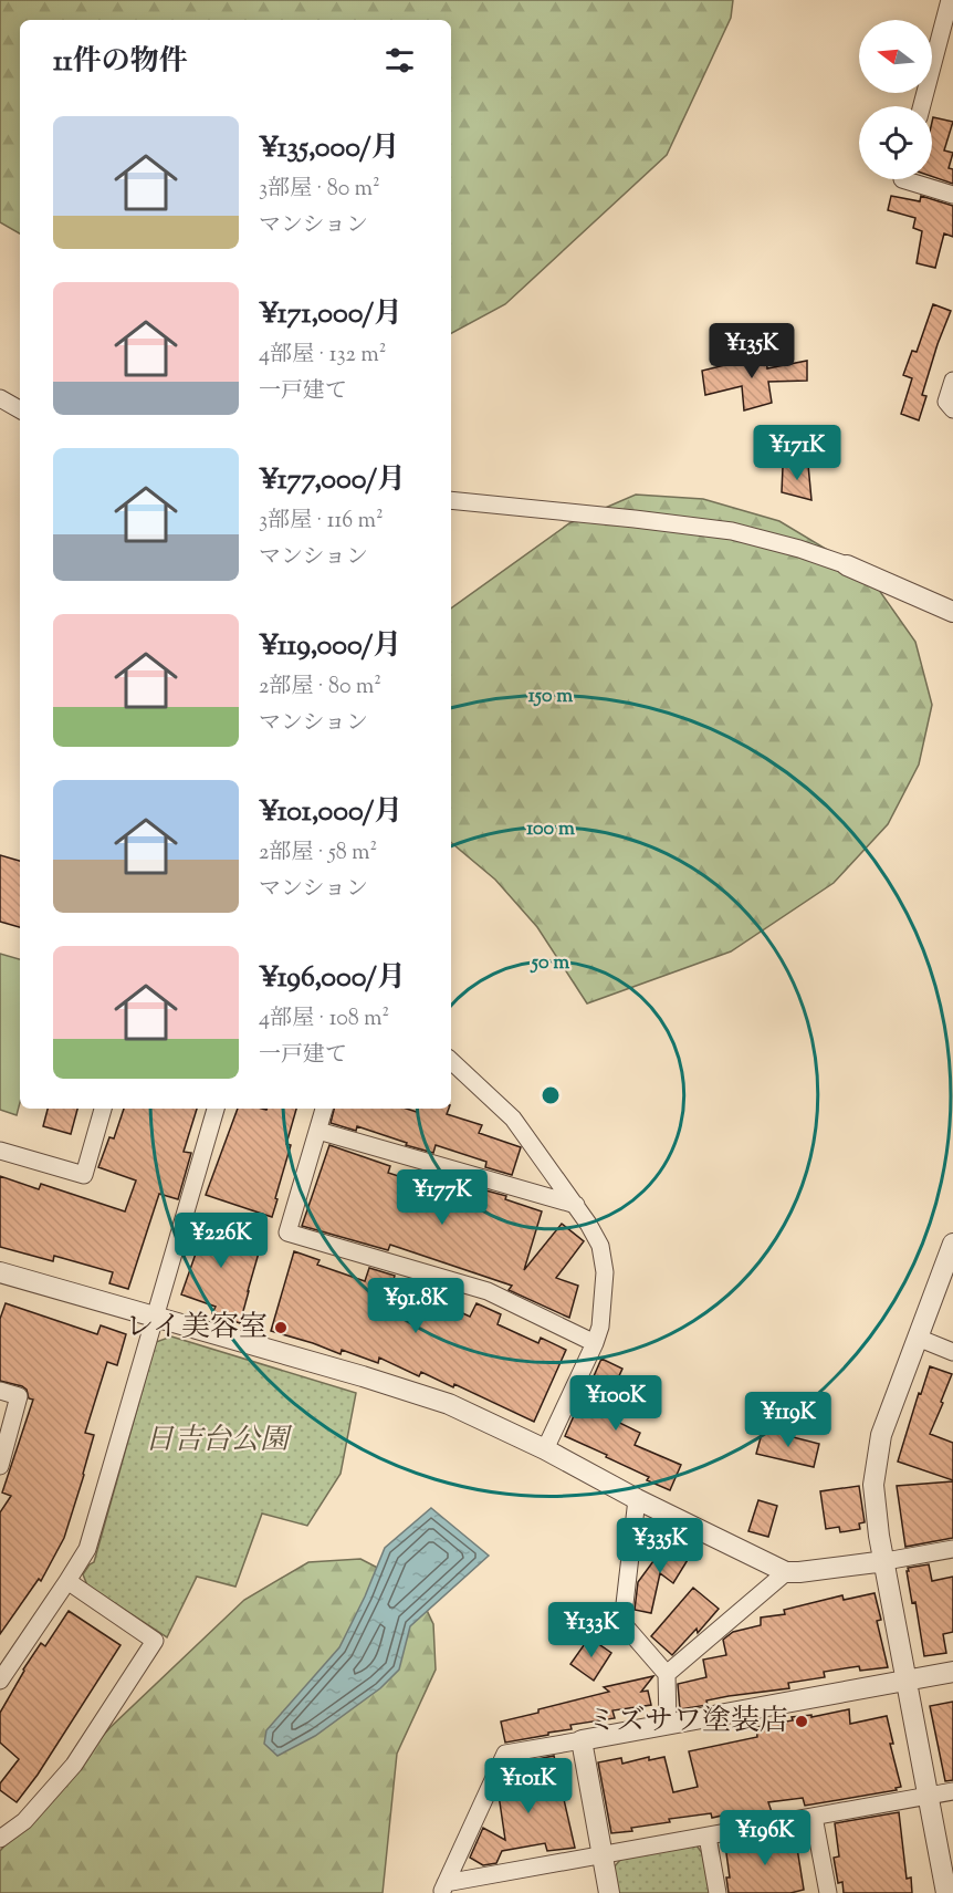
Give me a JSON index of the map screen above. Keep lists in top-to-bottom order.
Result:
{
  "parks": ["日吉台公園"],
  "places": ["レイ美容室", "ミズサワ塗装店"],
  "north": "left",
  "page": {
    "heading": "11件の物件",
    "list": [
      {
        "name": "¥135,000/月",
        "note": "3部屋 · 80 m² · マンション"
      },
      {
        "name": "¥171,000/月",
        "note": "4部屋 · 132 m² · 一戸建て"
      },
      {
        "name": "¥177,000/月",
        "note": "3部屋 · 116 m² · マンション"
      },
      {
        "name": "¥119,000/月",
        "note": "2部屋 · 80 m² · マンション"
      },
      {
        "name": "¥101,000/月",
        "note": "2部屋 · 58 m² · マンション"
      },
      {
        "name": "¥196,000/月",
        "note": "4部屋 · 108 m² · 一戸建て"
      }
    ],
    "price": [
      "¥135K",
      "¥171K",
      "¥177K",
      "¥226K",
      "¥91.8K",
      "¥100K",
      "¥119K",
      "¥335K",
      "¥133K",
      "¥101K",
      "¥196K"
    ]
  },
  "rings": ["150 m", "100 m", "50 m"]
}
